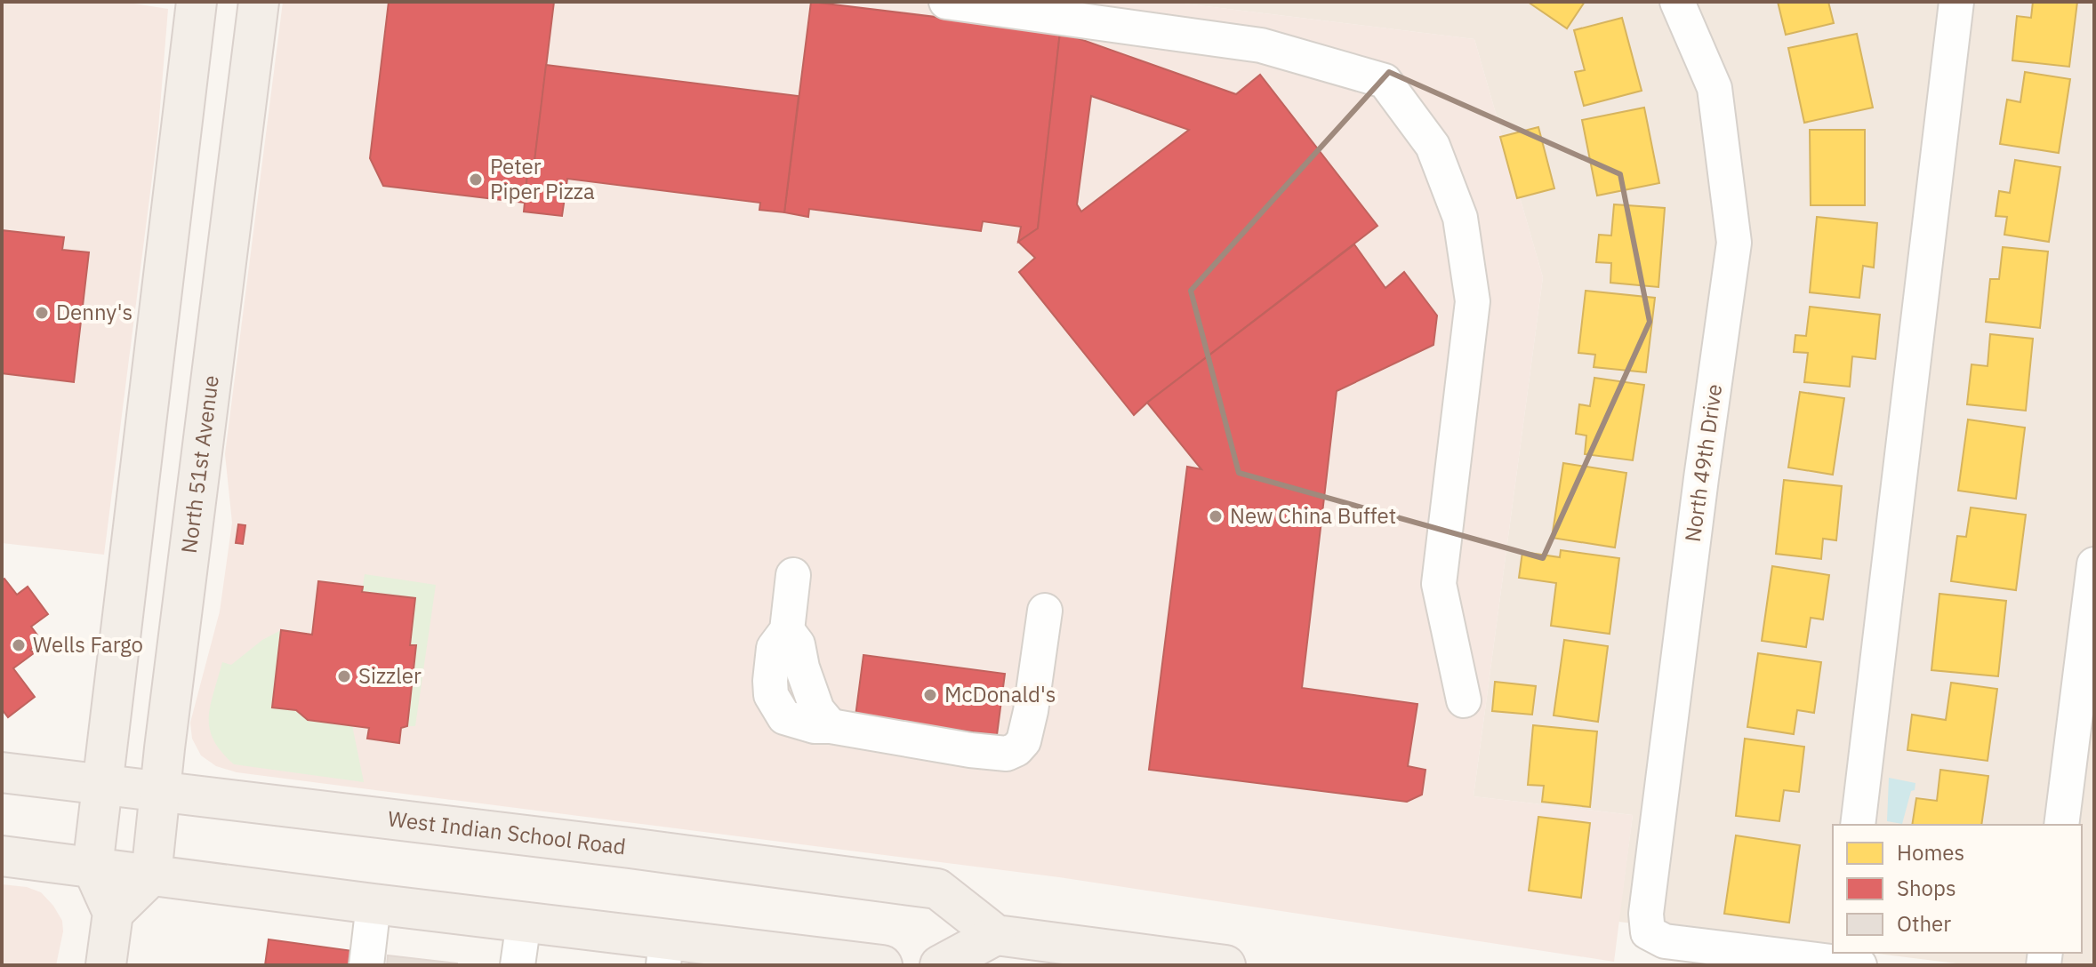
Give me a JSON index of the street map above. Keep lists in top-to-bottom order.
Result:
{
  "streets": {
    "main road": ["North 51st Avenue", "West Indian School Road"],
    "street": ["North 49th Drive"]
  },
  "crossings": [
    ["North 51st Avenue", "West Indian School Road"]
  ],
  "places": [
    "Peter Piper Pizza",
    "Denny's",
    "New China Buffet",
    "Wells Fargo",
    "Sizzler",
    "McDonald's"
  ],
  "legend": ["Homes", "Shops", "Other"]
}
